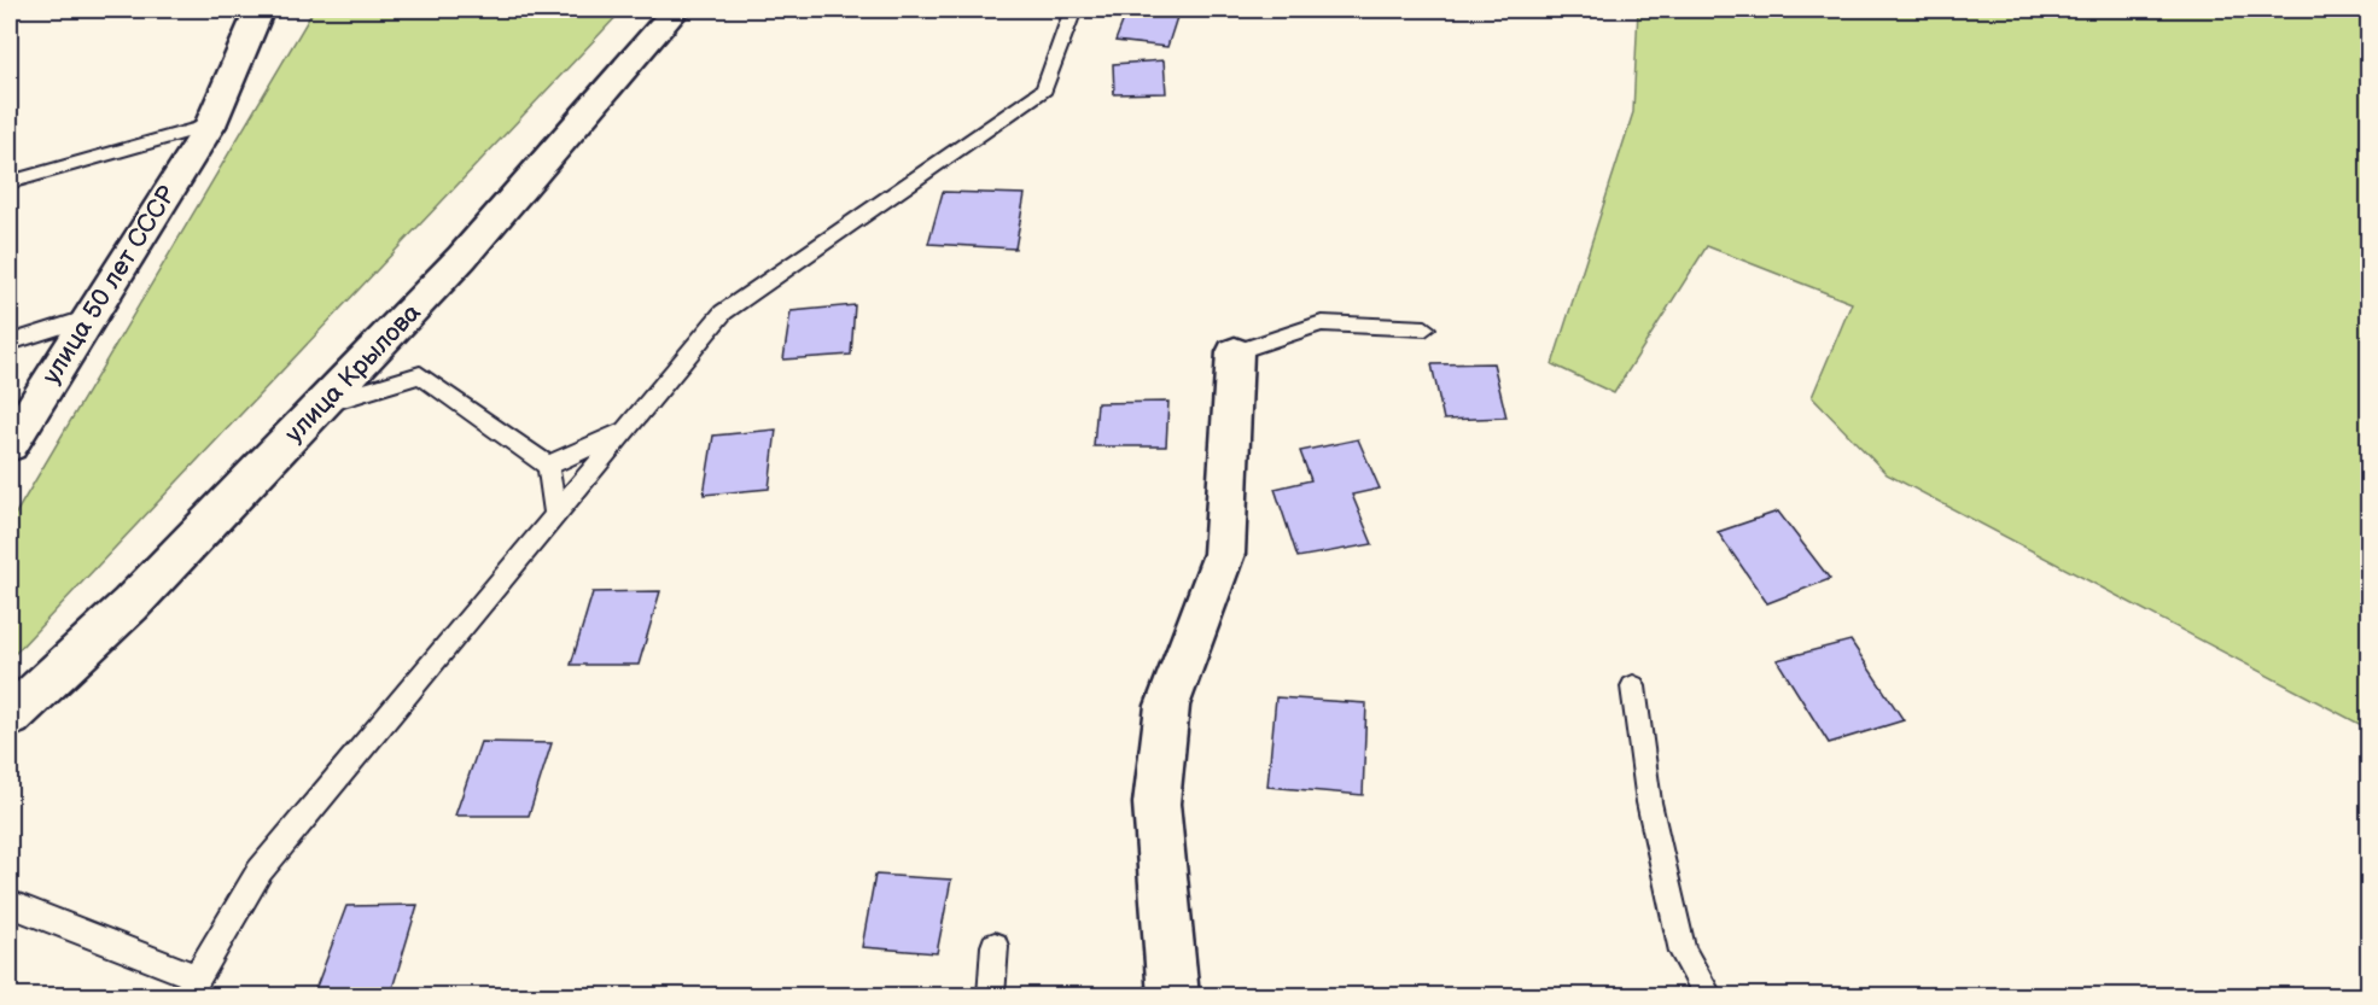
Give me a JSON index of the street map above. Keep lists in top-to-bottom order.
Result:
{
  "streets": {
    "street": ["улица 50 лет СССР", "улица Крылова"]
  }
}
